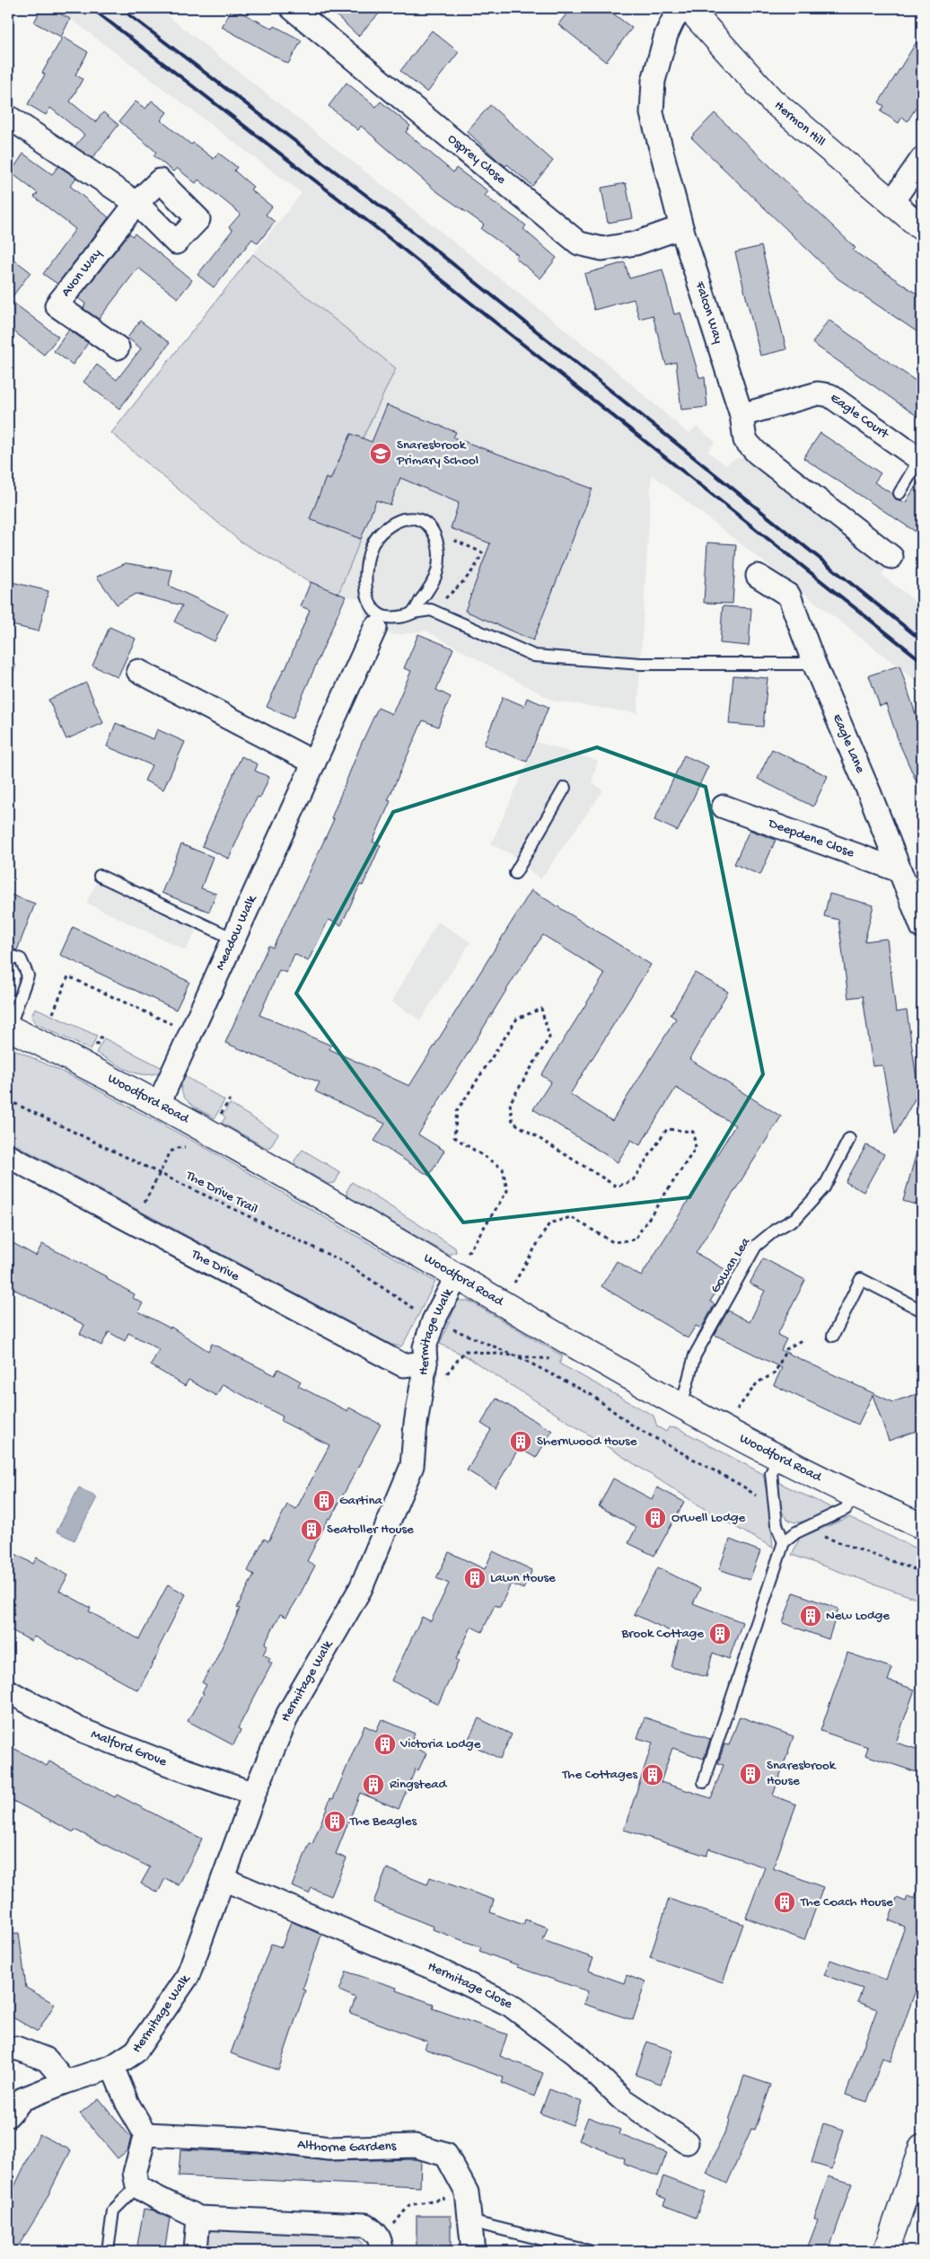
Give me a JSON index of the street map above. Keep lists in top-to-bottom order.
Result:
{
  "streets": {
    "main road": ["Hermon Hill", "Woodford Road"],
    "street": [
      "Osprey Close",
      "Avon Way",
      "Falcon Way",
      "Eagle Court",
      "Eagle Lane",
      "Deepdene Close",
      "Meadow Walk",
      "The Drive",
      "Hermitage Walk",
      "Malford Grove",
      "Hermitage Close",
      "Althorne Gardens"
    ],
    "lane": ["Gowan Lea"],
    "path": ["The Drive Trail"]
  },
  "crossings": [
    ["Hermon Hill", "Falcon Way"],
    ["Osprey Close", "Falcon Way"],
    ["Falcon Way", "Eagle Court"],
    ["Eagle Lane", "Deepdene Close"],
    ["Meadow Walk", "Woodford Road"],
    ["Woodford Road", "Gowan Lea"],
    ["Woodford Road", "Hermitage Walk"],
    ["The Drive", "Hermitage Walk"],
    ["Hermitage Walk", "Malford Grove"],
    ["Hermitage Walk", "Hermitage Close"]
  ],
  "places": {
    "school or university": ["Snaresbrook Primary School"],
    "building": [
      "Shernwood House",
      "Gartina",
      "Orwell Lodge",
      "Seatoller House",
      "Lawn House",
      "New Lodge",
      "Brook Cottage",
      "Victoria Lodge",
      "Snaresbrook House",
      "The Cottages",
      "Ringstead",
      "The Beagles",
      "The Coach House"
    ]
  }
}
